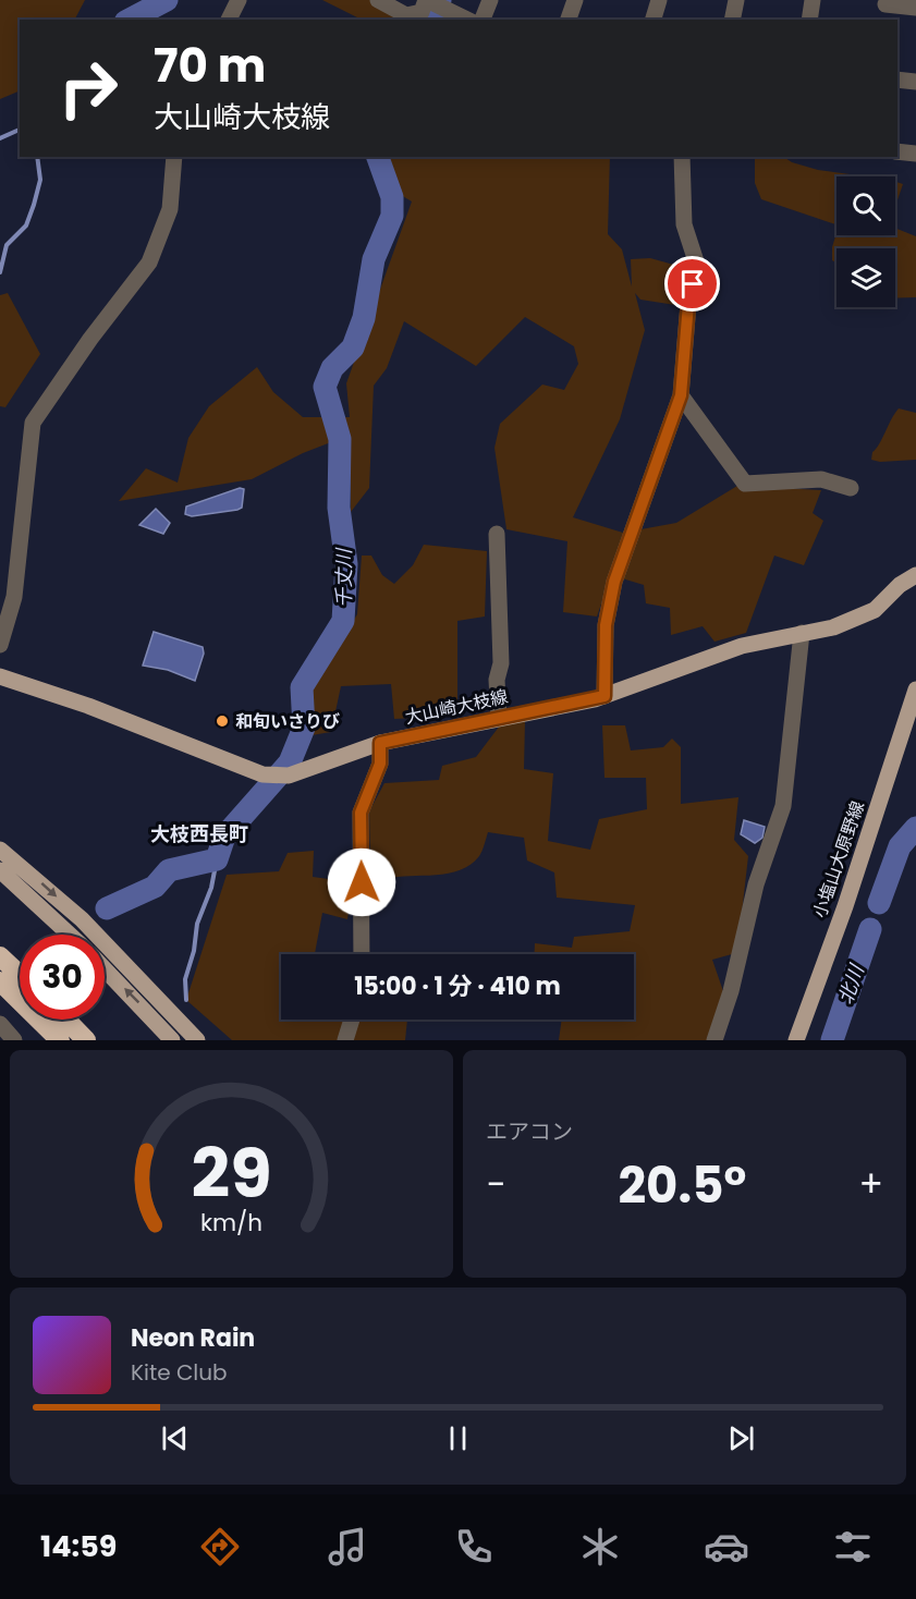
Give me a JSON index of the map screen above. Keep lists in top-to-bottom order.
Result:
{
  "streets": {
    "main road": ["大山崎大枝線", "小塩山大原野線"]
  },
  "districts": ["大枝西長町"],
  "water": ["千丈川", "北川"],
  "places": ["和旬いさりび"],
  "page": {
    "turn": ["70 m", "大山崎大枝線"],
    "limit": "30",
    "trip": "15:00 · 1 分 · 410 m",
    "tile": "エアコン",
    "heat": ["−", "20.5°", "+"],
    "song": ["Neon Rain", "Kite Club"],
    "tabs": "14:59",
    "gauge": ["29", "km/h"]
  }
}
